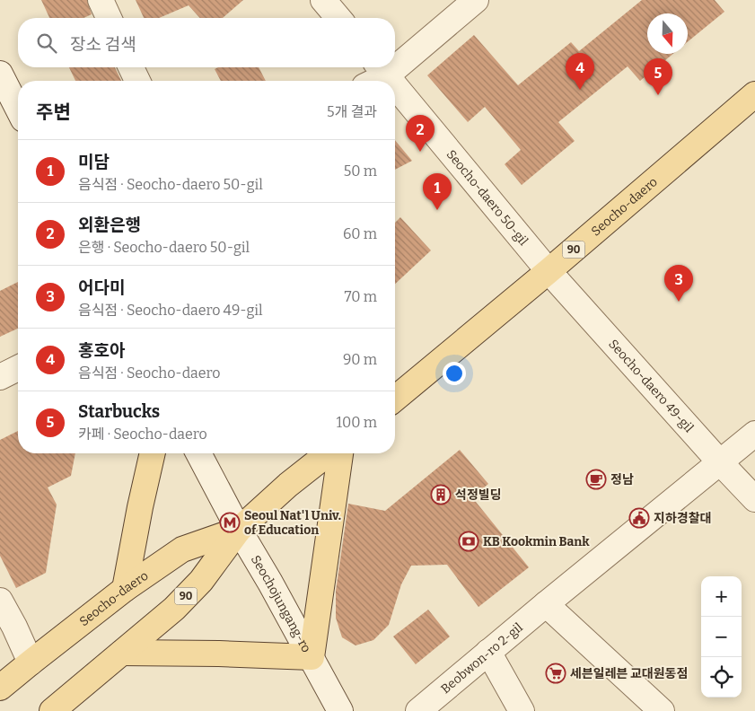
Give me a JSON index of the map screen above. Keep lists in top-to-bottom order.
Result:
{
  "streets": {
    "main road": ["Seocho-daero", "90"],
    "street": [
      "Seocho-daero 50-gil",
      "Seocho-daero 49-gil",
      "Seochojungang-ro",
      "Beobwon-ro 2-gil"
    ]
  },
  "crossings": [
    ["Seocho-daero 50-gil", "Seocho-daero"],
    ["Seocho-daero 50-gil", "Seocho-daero 49-gil"],
    ["Seocho-daero", "Seocho-daero 49-gil"],
    ["Seocho-daero", "Seochojungang-ro"],
    ["Seocho-daero 49-gil", "Beobwon-ro 2-gil"]
  ],
  "places": {
    "cafe": ["정남"],
    "building": ["석정빌딩"],
    "public building": ["지하경찰대"],
    "metro station": ["Seoul Nat'l Univ. of Education"],
    "bank": ["KB Kookmin Bank"],
    "supermarket": ["세븐일레븐 교대원동점"]
  },
  "north": "bottom",
  "page": {
    "search": "장소 검색",
    "pins": [
      "4",
      "5",
      "2",
      "1",
      "3"
    ],
    "heading": ["주변", "5개 결과"],
    "list": [
      {
        "mark": "1",
        "name": "미담",
        "note": "음식점 · Seocho-daero 50-gil",
        "value": "50 m"
      },
      {
        "mark": "2",
        "name": "외환은행",
        "note": "은행 · Seocho-daero 50-gil",
        "value": "60 m"
      },
      {
        "mark": "3",
        "name": "어다미",
        "note": "음식점 · Seocho-daero 49-gil",
        "value": "70 m"
      },
      {
        "mark": "4",
        "name": "홍호아",
        "note": "음식점 · Seocho-daero",
        "value": "90 m"
      },
      {
        "mark": "5",
        "name": "Starbucks",
        "note": "카페 · Seocho-daero",
        "value": "100 m"
      }
    ],
    "map_buttons": ["+", "−"]
  }
}
